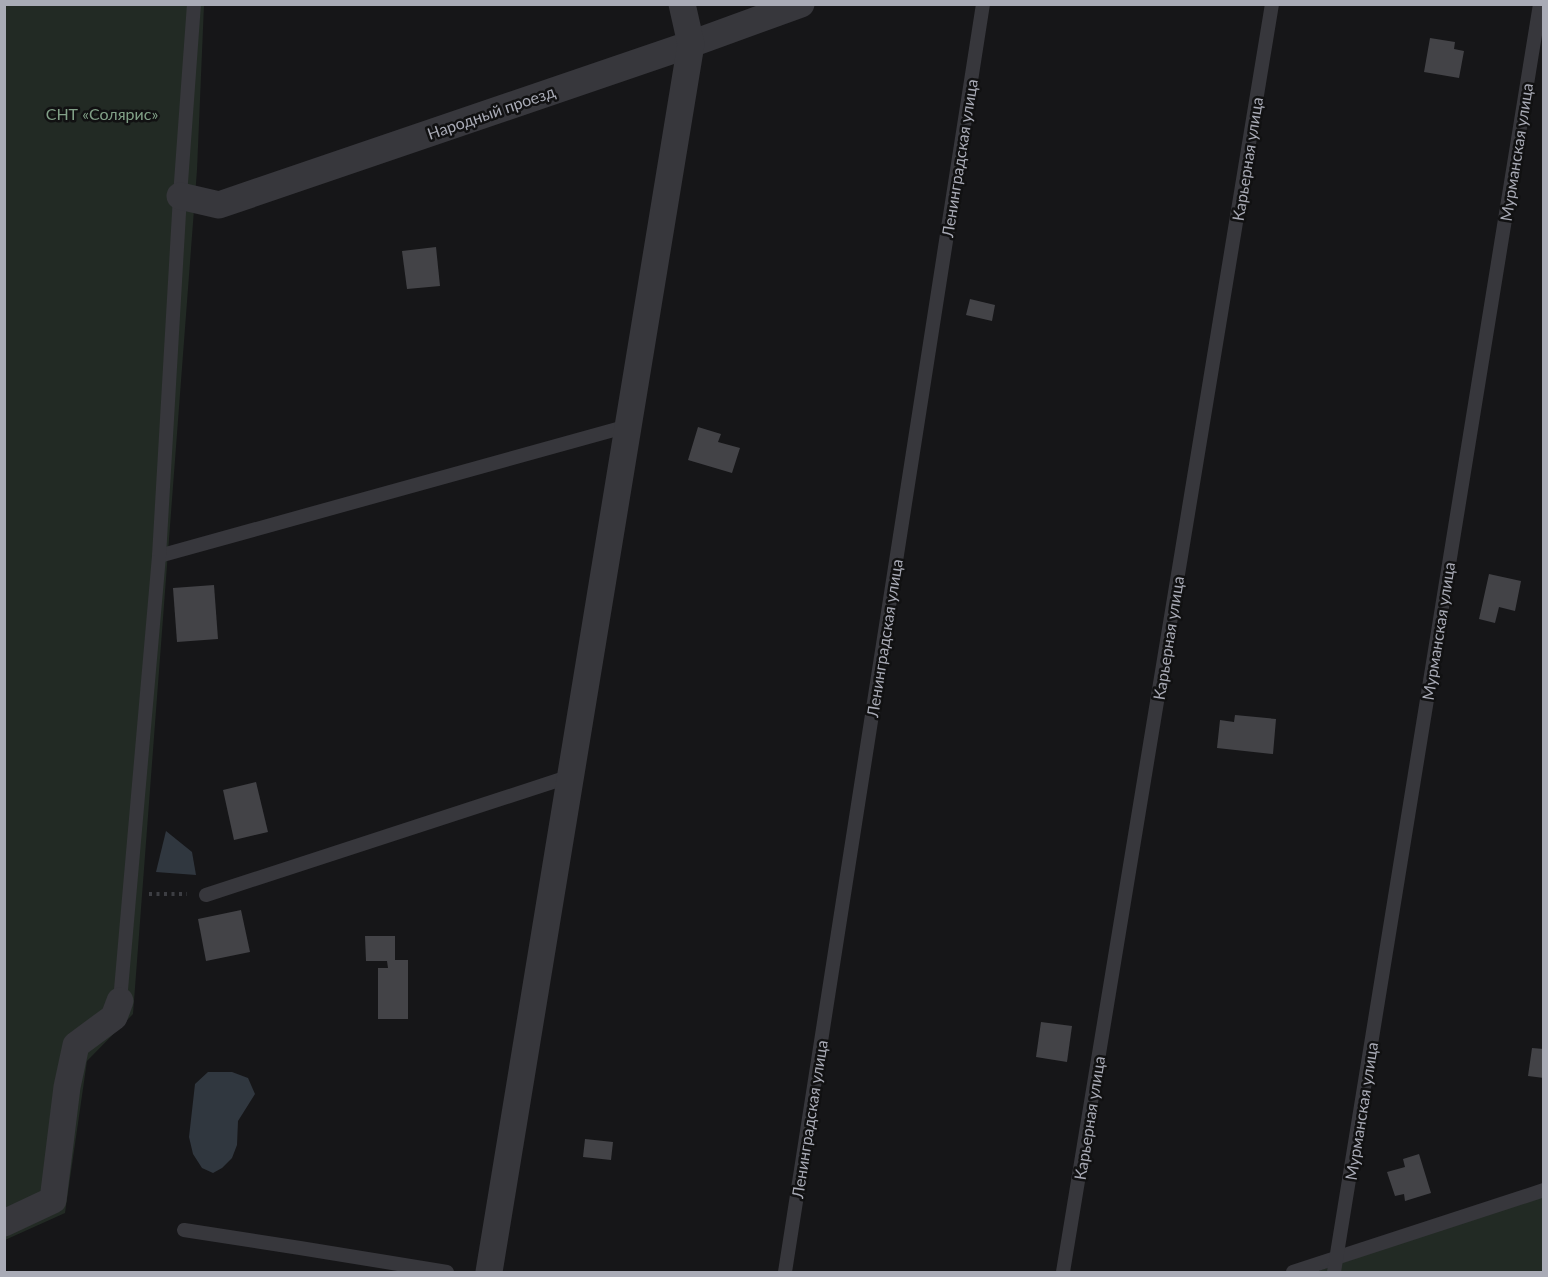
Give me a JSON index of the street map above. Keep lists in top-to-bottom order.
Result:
{
  "streets": {
    "street": ["Народный проезд"],
    "lane": ["Мурманская улица", "Ленинградская улица", "Карьерная улица"]
  },
  "parks": ["СНТ «Солярис»"]
}
